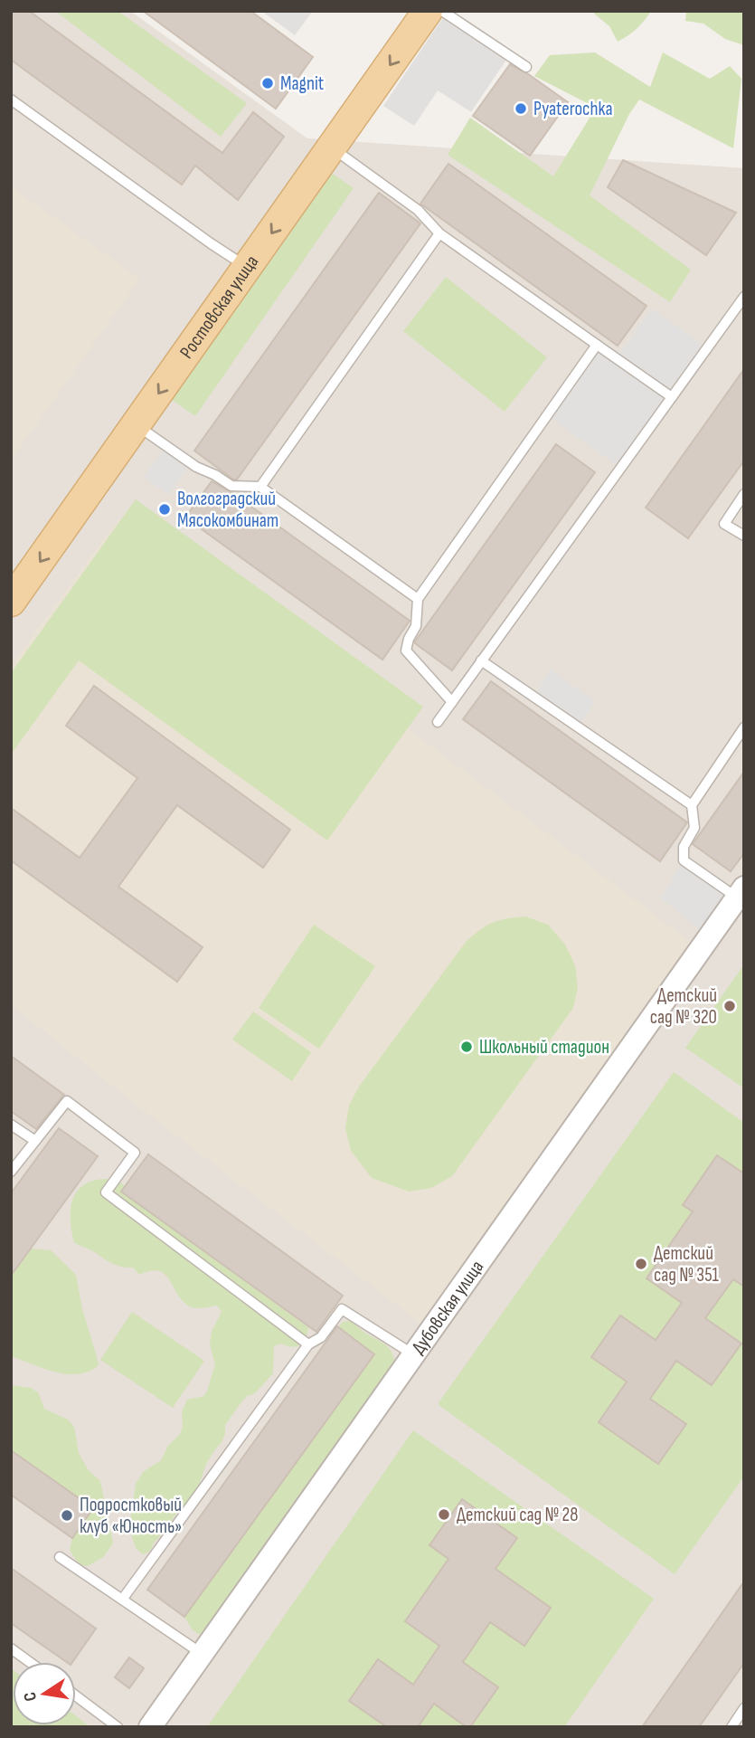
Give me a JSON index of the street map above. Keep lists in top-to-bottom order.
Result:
{
  "streets": {
    "main road": ["Ростовская улица"],
    "street": ["Дубовская улица"]
  },
  "one_way": ["Ростовская улица"],
  "places": [
    "Magnit",
    "Pyaterochka",
    "Волгоградский Мясокомбинат",
    "Детский сад № 320",
    "Школьный стадион",
    "Детский сад № 351",
    "Детский сад № 28",
    "Подростковый клуб «Юность»"
  ],
  "north": "left"
}
